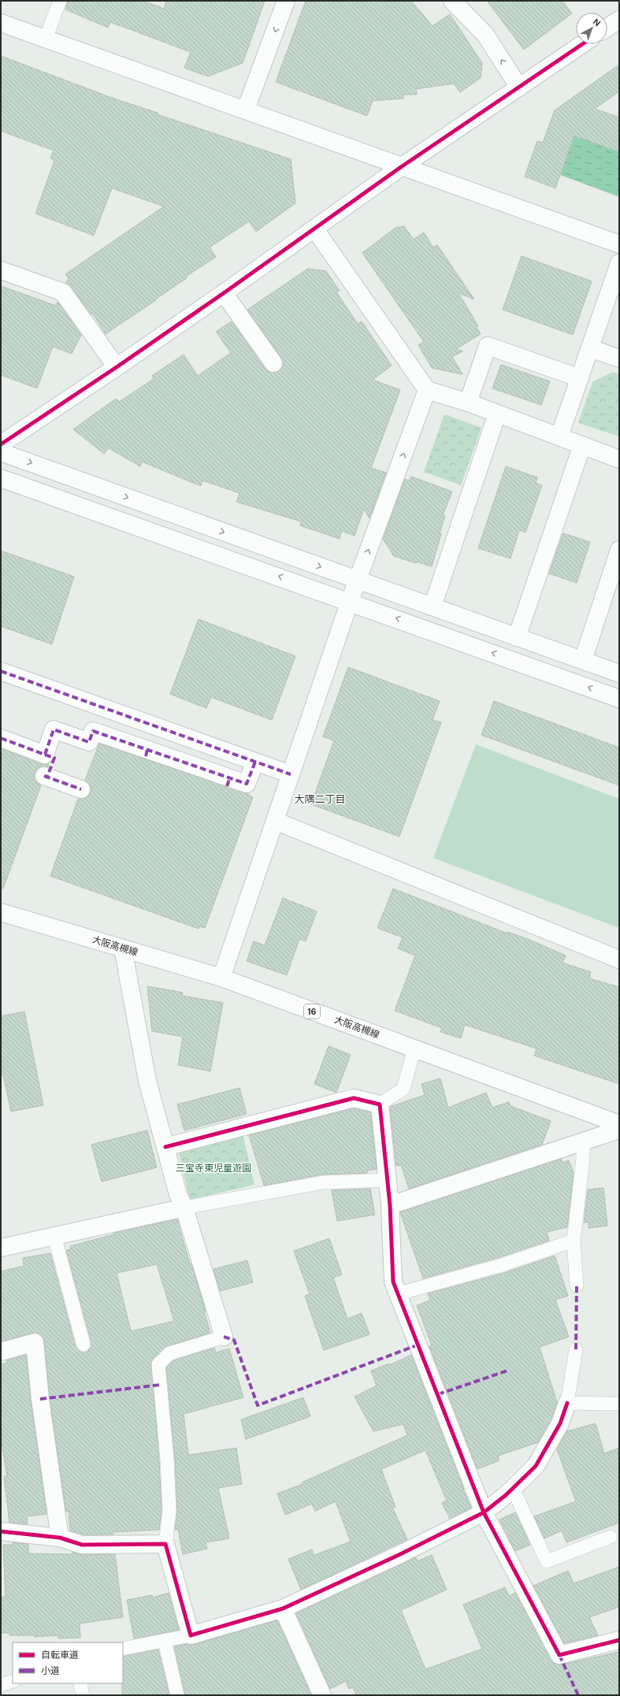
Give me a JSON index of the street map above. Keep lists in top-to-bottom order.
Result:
{
  "streets": {
    "street": ["大阪高槻線", "16"]
  },
  "districts": ["大隅二丁目"],
  "parks": ["三宝寺東児童遊園"],
  "legend": ["自転車道", "小道"],
  "north": "top right"
}
